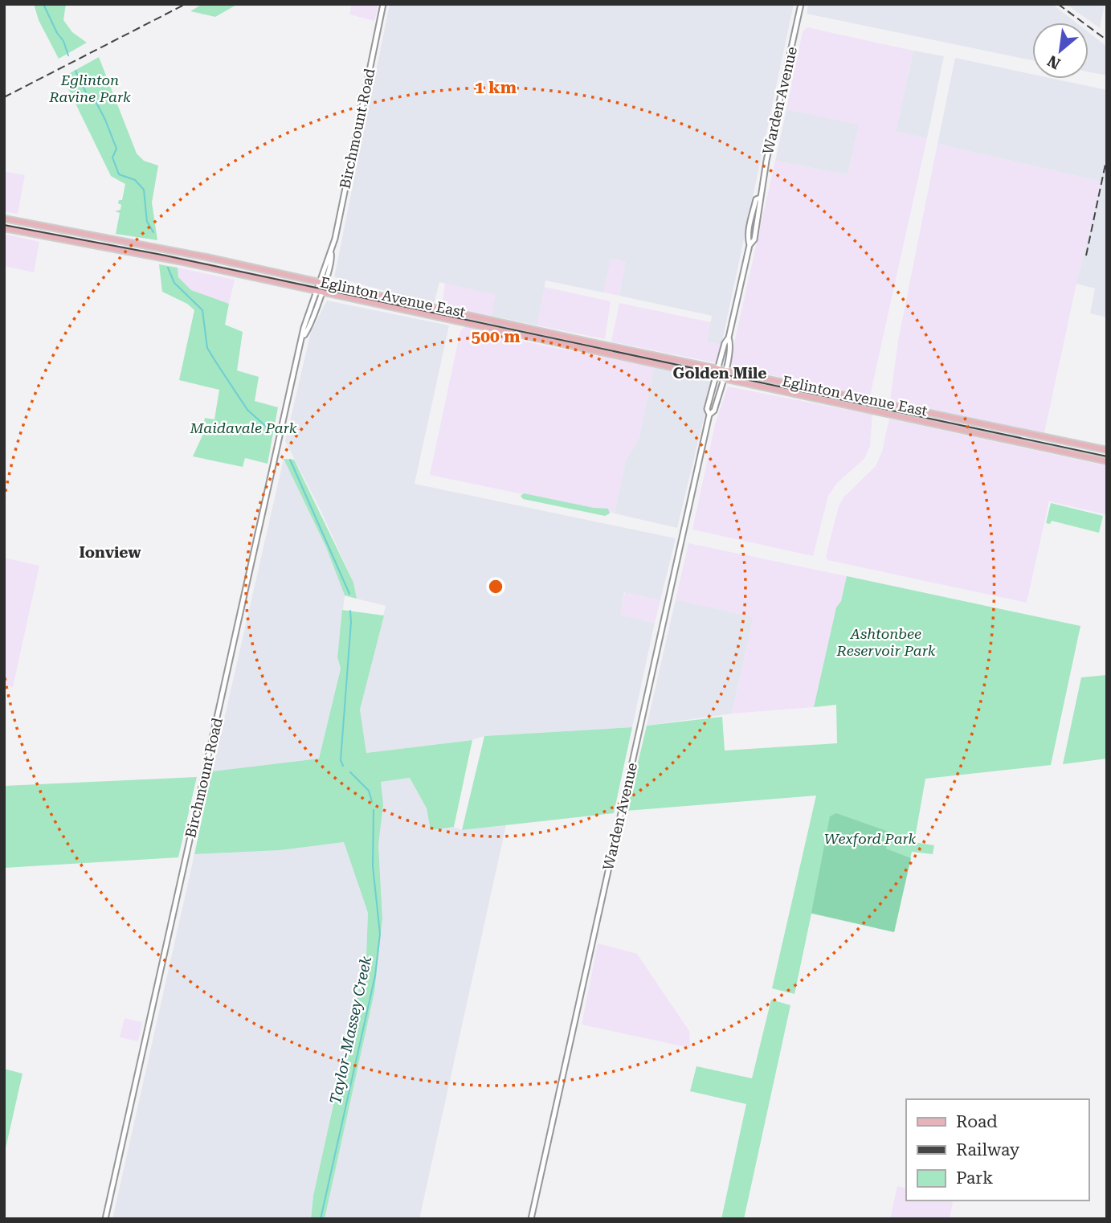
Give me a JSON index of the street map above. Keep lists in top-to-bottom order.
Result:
{
  "streets": {
    "main road": ["Warden Avenue", "Birchmount Road", "Eglinton Avenue East"]
  },
  "crossings": [
    ["Warden Avenue", "Eglinton Avenue East"],
    ["Birchmount Road", "Eglinton Avenue East"]
  ],
  "districts": ["Golden Mile", "Ionview"],
  "water": ["Taylor-Massey Creek"],
  "parks": [
    "Eglinton Ravine Park",
    "Maidavale Park",
    "Ashtonbee Reservoir Park",
    "Wexford Park"
  ],
  "legend": ["Road", "Railway", "Park"],
  "north": "bottom left",
  "rings": ["1 km", "500 m"]
}
